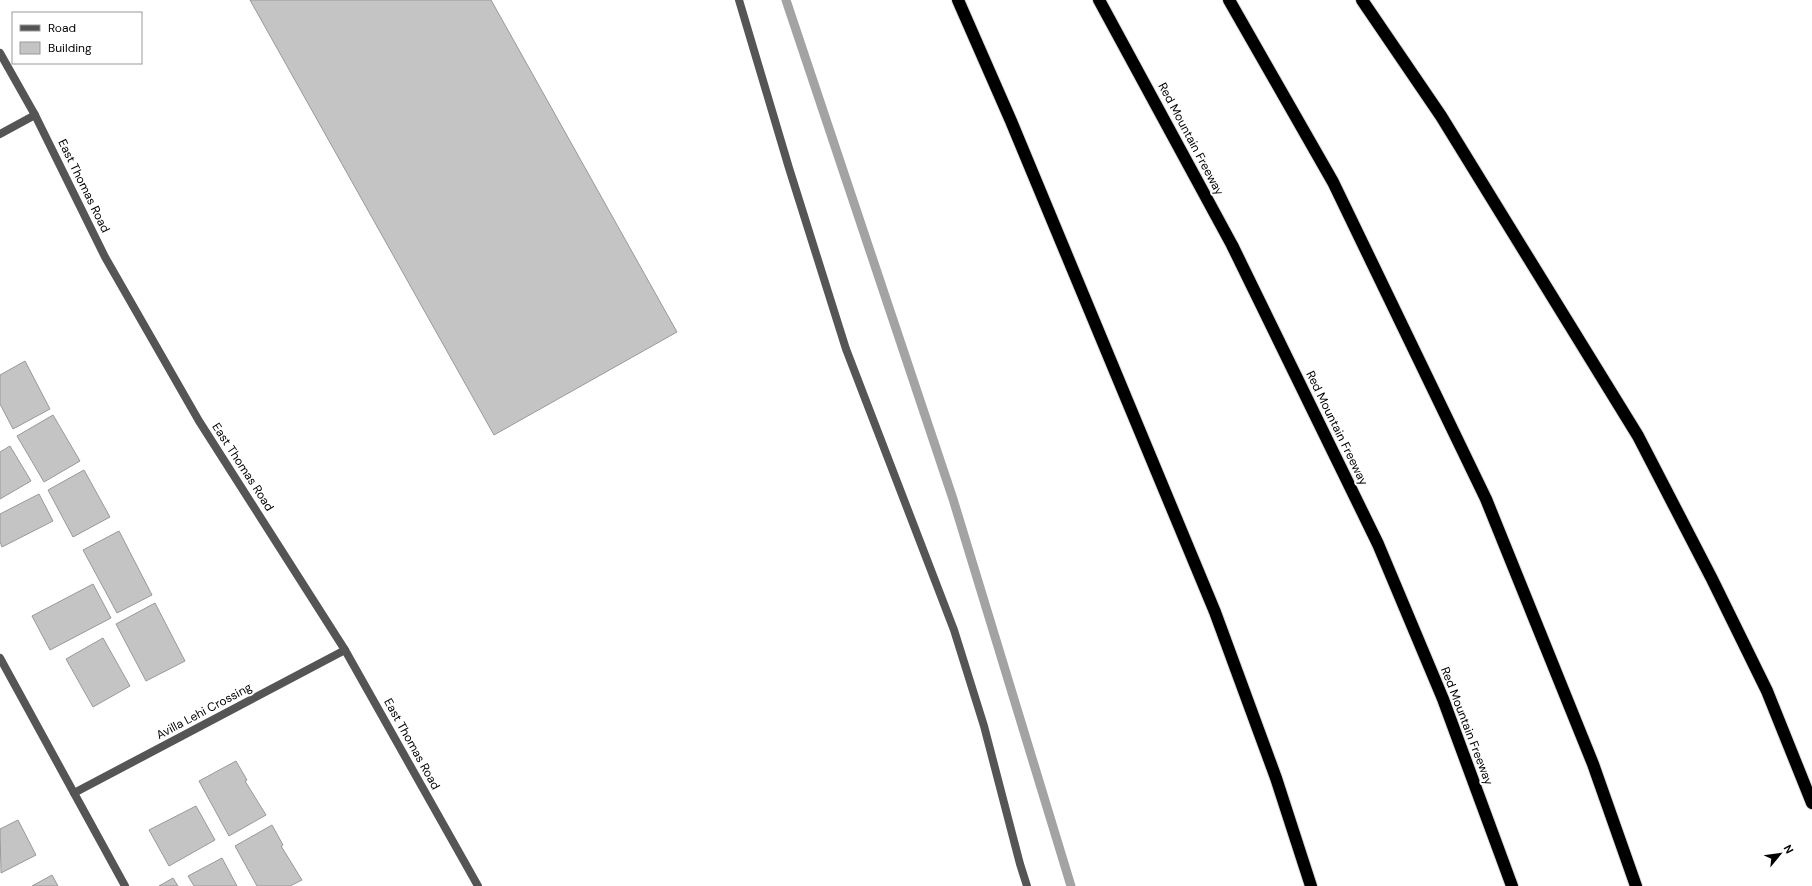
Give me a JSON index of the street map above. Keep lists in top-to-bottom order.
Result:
{
  "streets": {
    "highway": ["Red Mountain Freeway"],
    "street": ["East Thomas Road", "Avilla Lehi Crossing"]
  },
  "crossings": [
    ["East Thomas Road", "Avilla Lehi Crossing"]
  ],
  "legend": ["Road", "Building"],
  "north": "top right"
}
